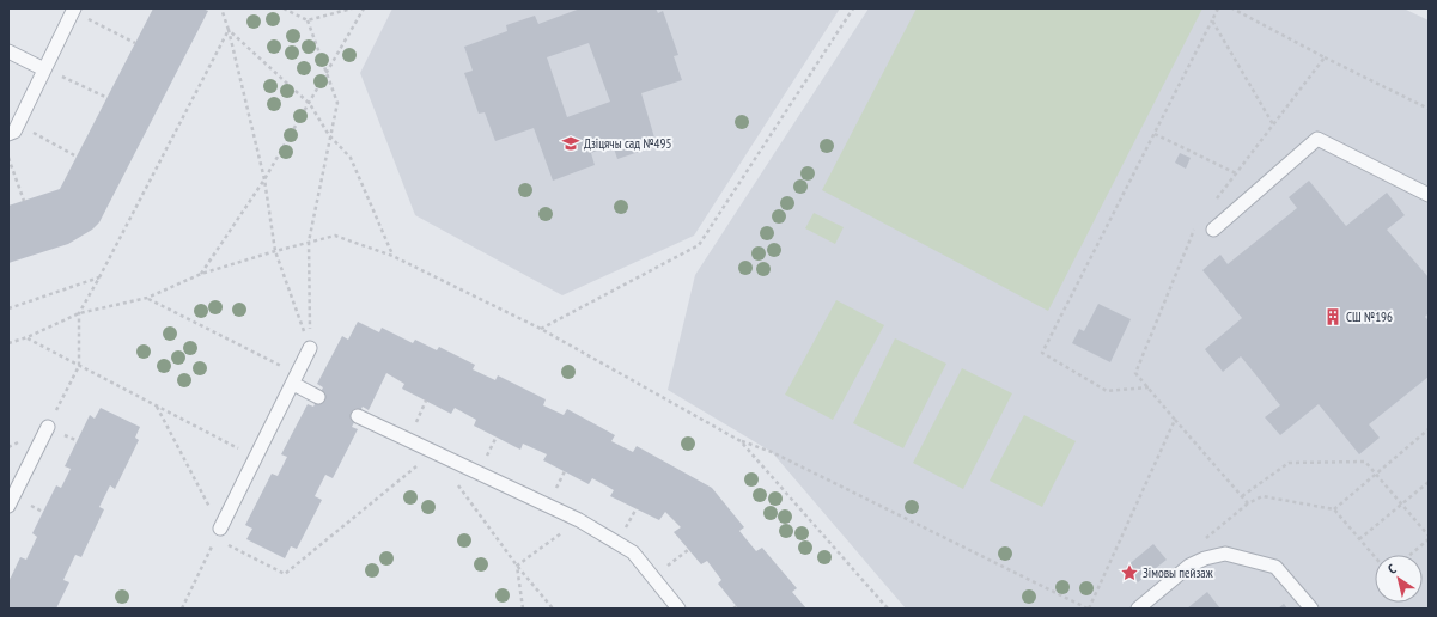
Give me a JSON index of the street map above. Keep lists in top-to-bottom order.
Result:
{
  "places": {
    "school or university": ["Дзіцячы сад №495"],
    "building": ["СШ №196"],
    "place": ["Зімовы пейзаж"]
  },
  "north": "top left"
}
